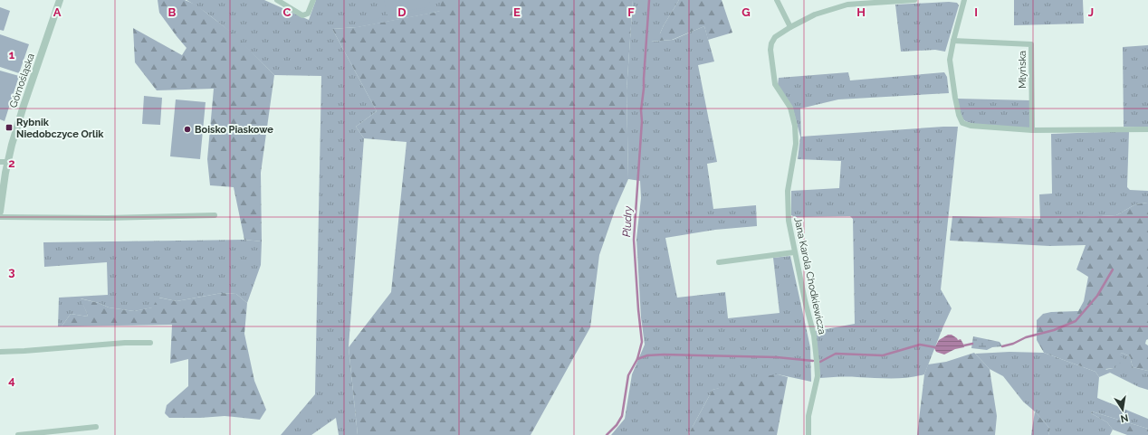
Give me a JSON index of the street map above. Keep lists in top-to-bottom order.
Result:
{
  "streets": {
    "street": ["Młyńska", "Górnośląska", "Jana Karola Chodkiewicza"]
  },
  "water": ["Pludry"],
  "places": {
    "transit": ["Rybnik Niedobczyce Orlik"],
    "other": ["Boisko Piaskowe"]
  },
  "north": "bottom",
  "grid": {
    "columns": [
      "A",
      "B",
      "C",
      "D",
      "E",
      "F",
      "G",
      "H",
      "I",
      "J"
    ],
    "rows": [
      "1",
      "2",
      "3",
      "4"
    ]
  }
}
